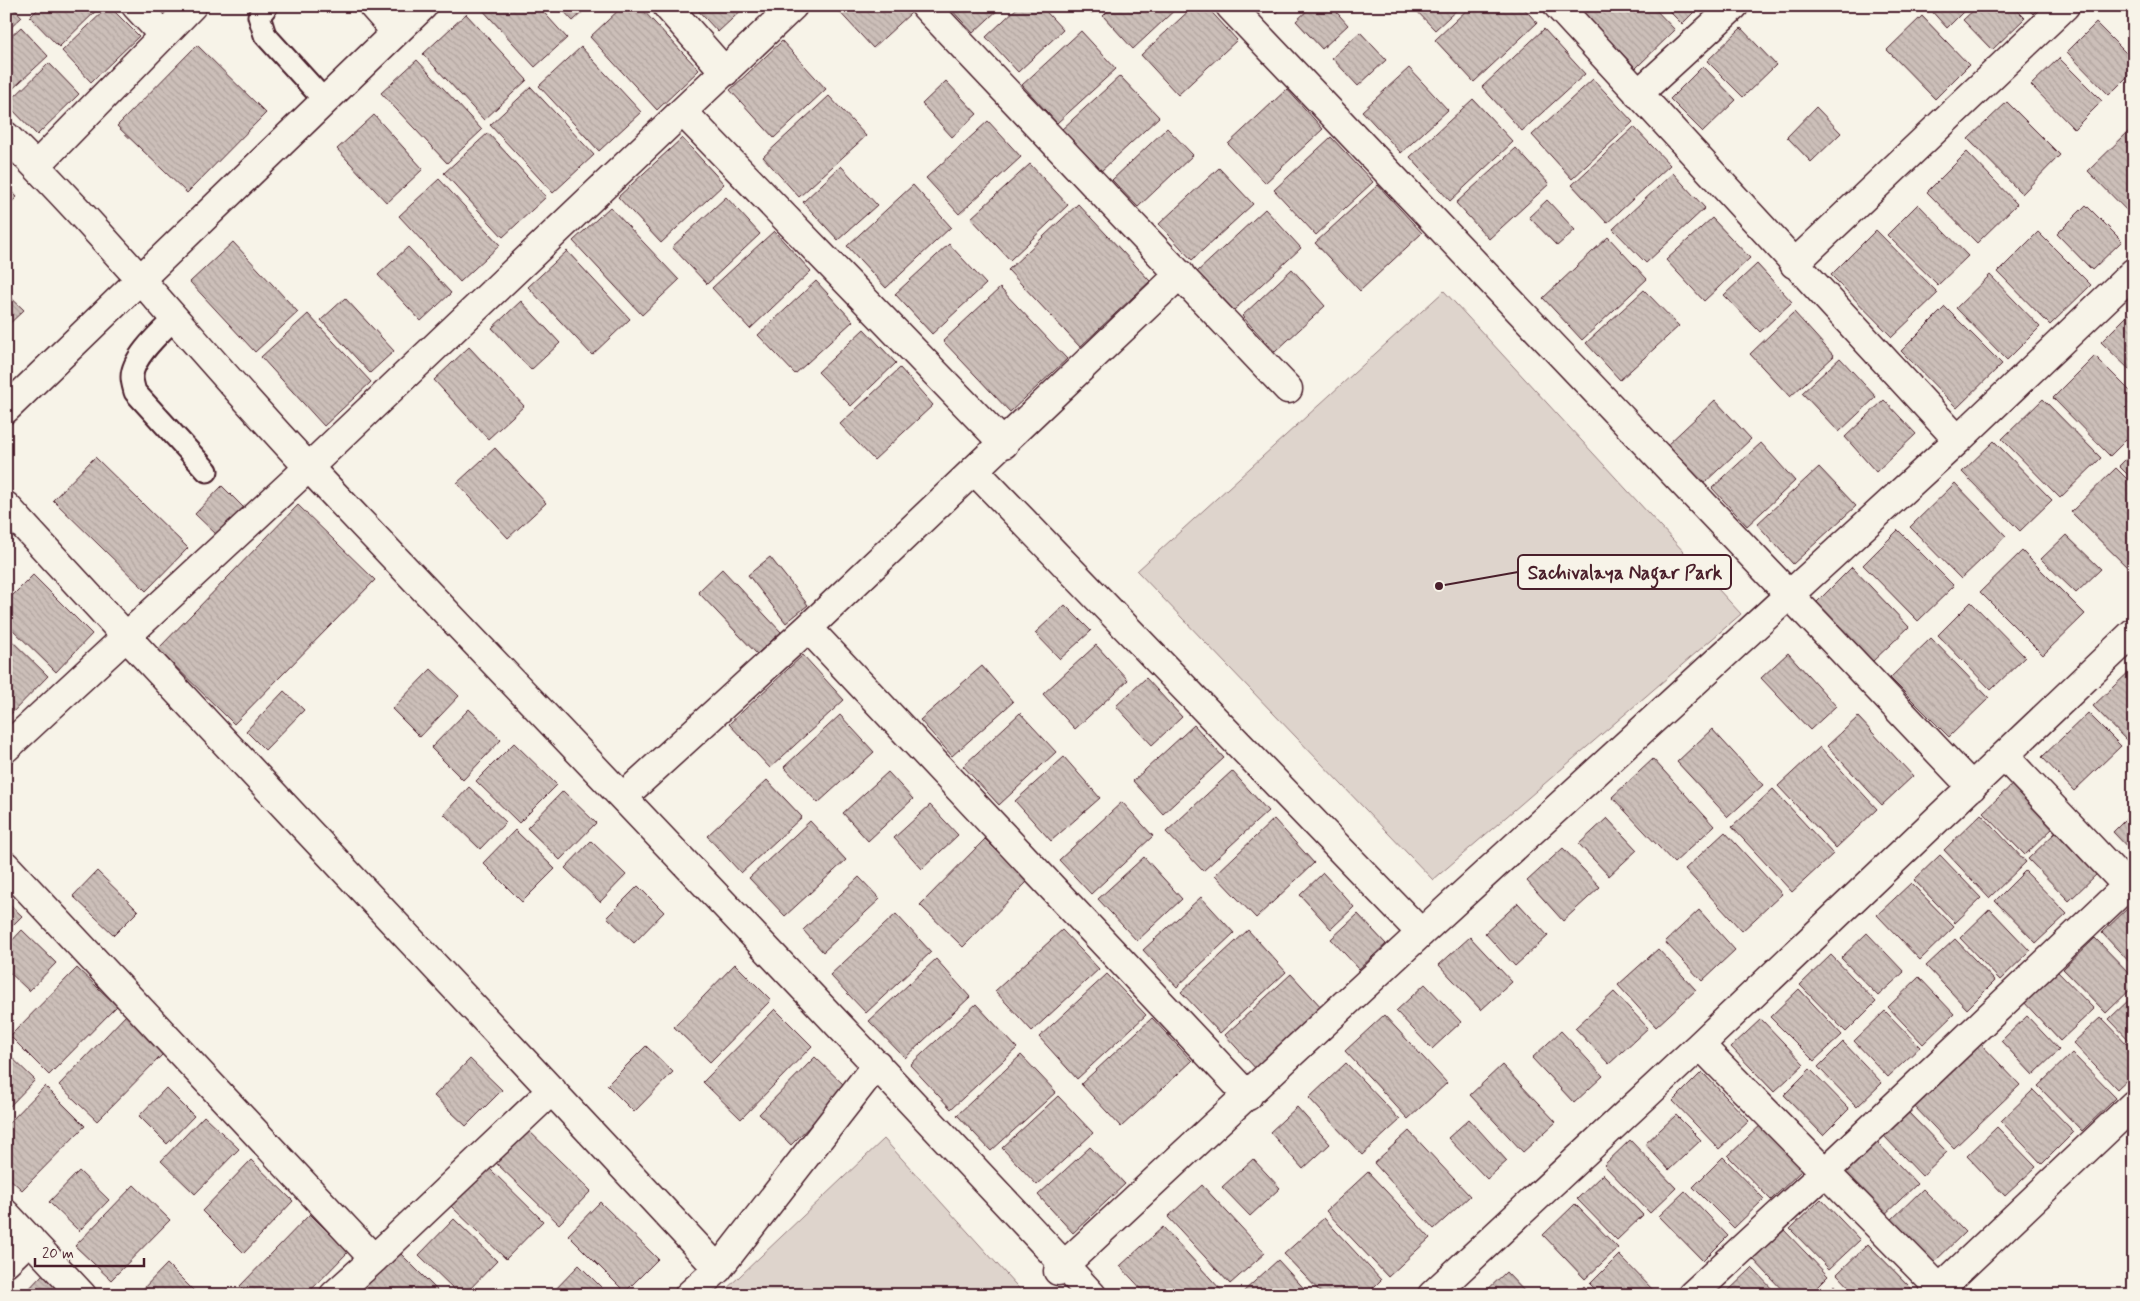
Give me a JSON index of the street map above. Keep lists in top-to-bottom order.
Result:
{
  "places": ["Sachivalaya Nagar Park"],
  "scale_bar": "20 m"
}
